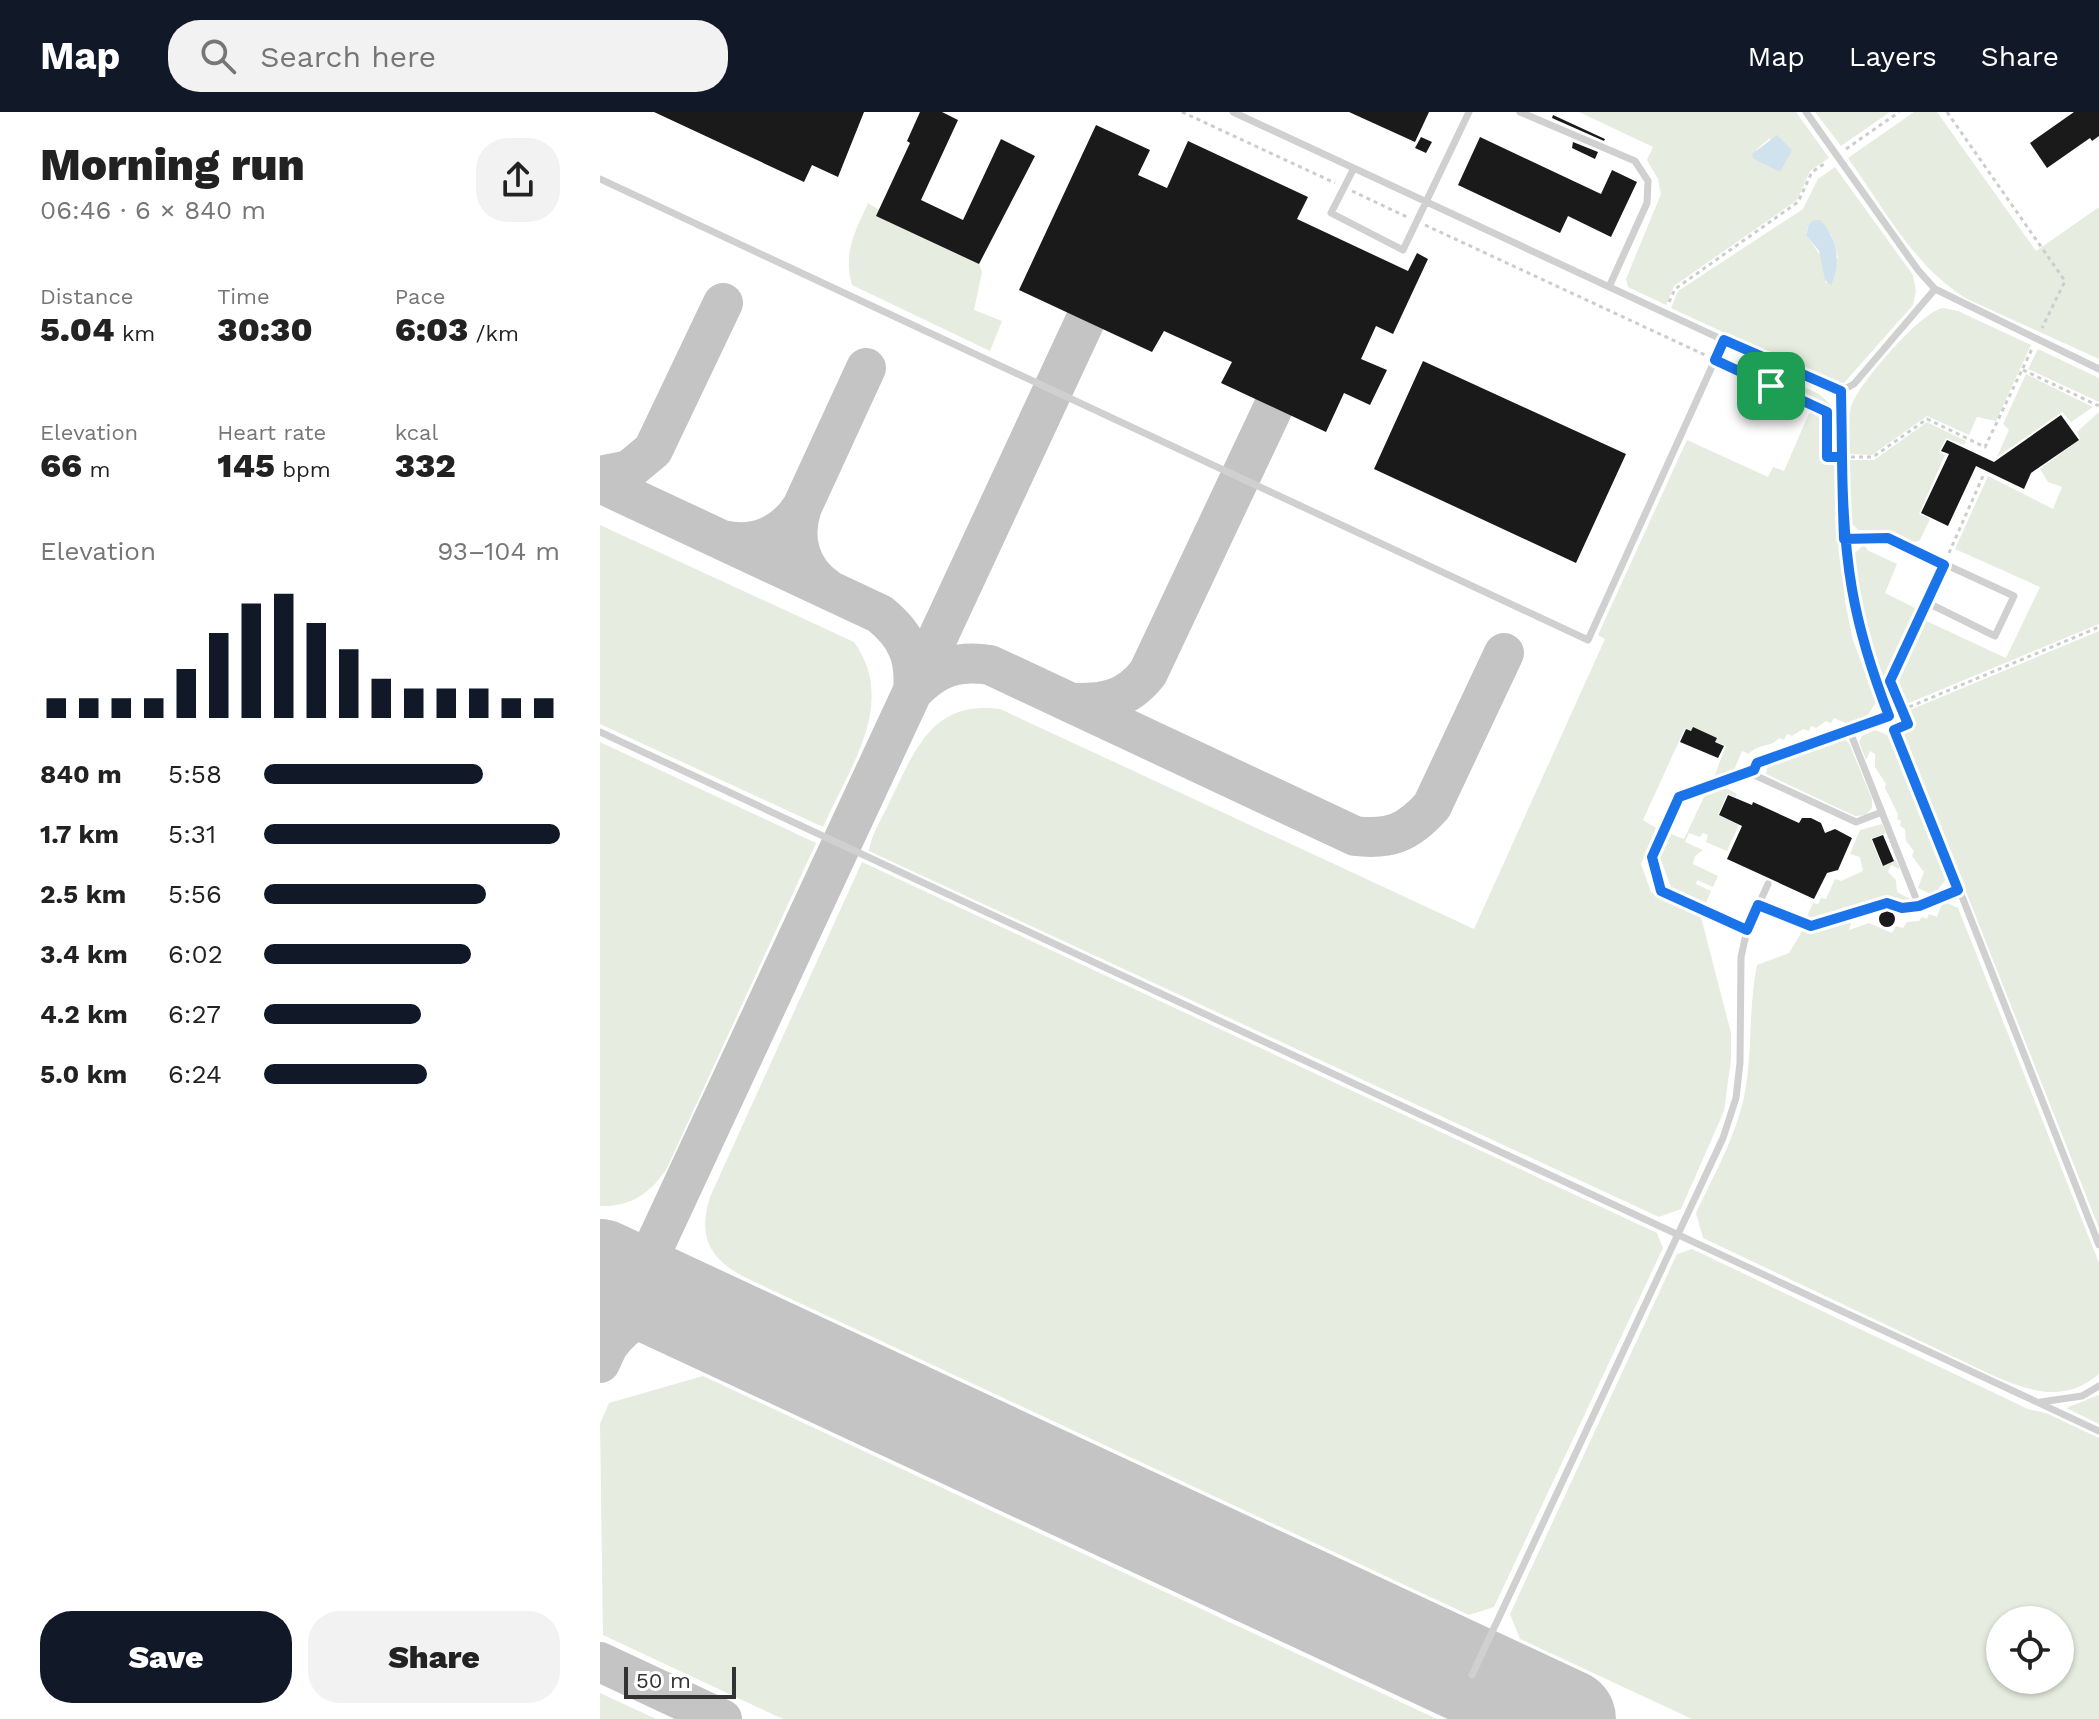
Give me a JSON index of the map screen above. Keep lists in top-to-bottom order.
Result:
{
  "scale_bar": "50 m",
  "page": {
    "header": "Map",
    "search": "Search here",
    "nav": ["Map", "Layers", "Share"],
    "heading": ["Morning run", "06:46 · 6 × 840 m"],
    "stats": [
      ["Distance", "5.04 km"],
      ["Time", "30:30"],
      ["Pace", "6:03 /km"],
      ["Elevation", "66 m"],
      ["Heart rate", "145 bpm"],
      ["kcal", "332"]
    ],
    "chart": ["Elevation", "93–104 m"],
    "list": [
      {
        "name": "840 m",
        "note": "5:58"
      },
      {
        "name": "1.7 km",
        "note": "5:31"
      },
      {
        "name": "2.5 km",
        "note": "5:56"
      },
      {
        "name": "3.4 km",
        "note": "6:02"
      },
      {
        "name": "4.2 km",
        "note": "6:27"
      },
      {
        "name": "5.0 km",
        "note": "6:24"
      }
    ],
    "buttons": ["Save", "Share"],
    "scale": "50 m"
  }
}
